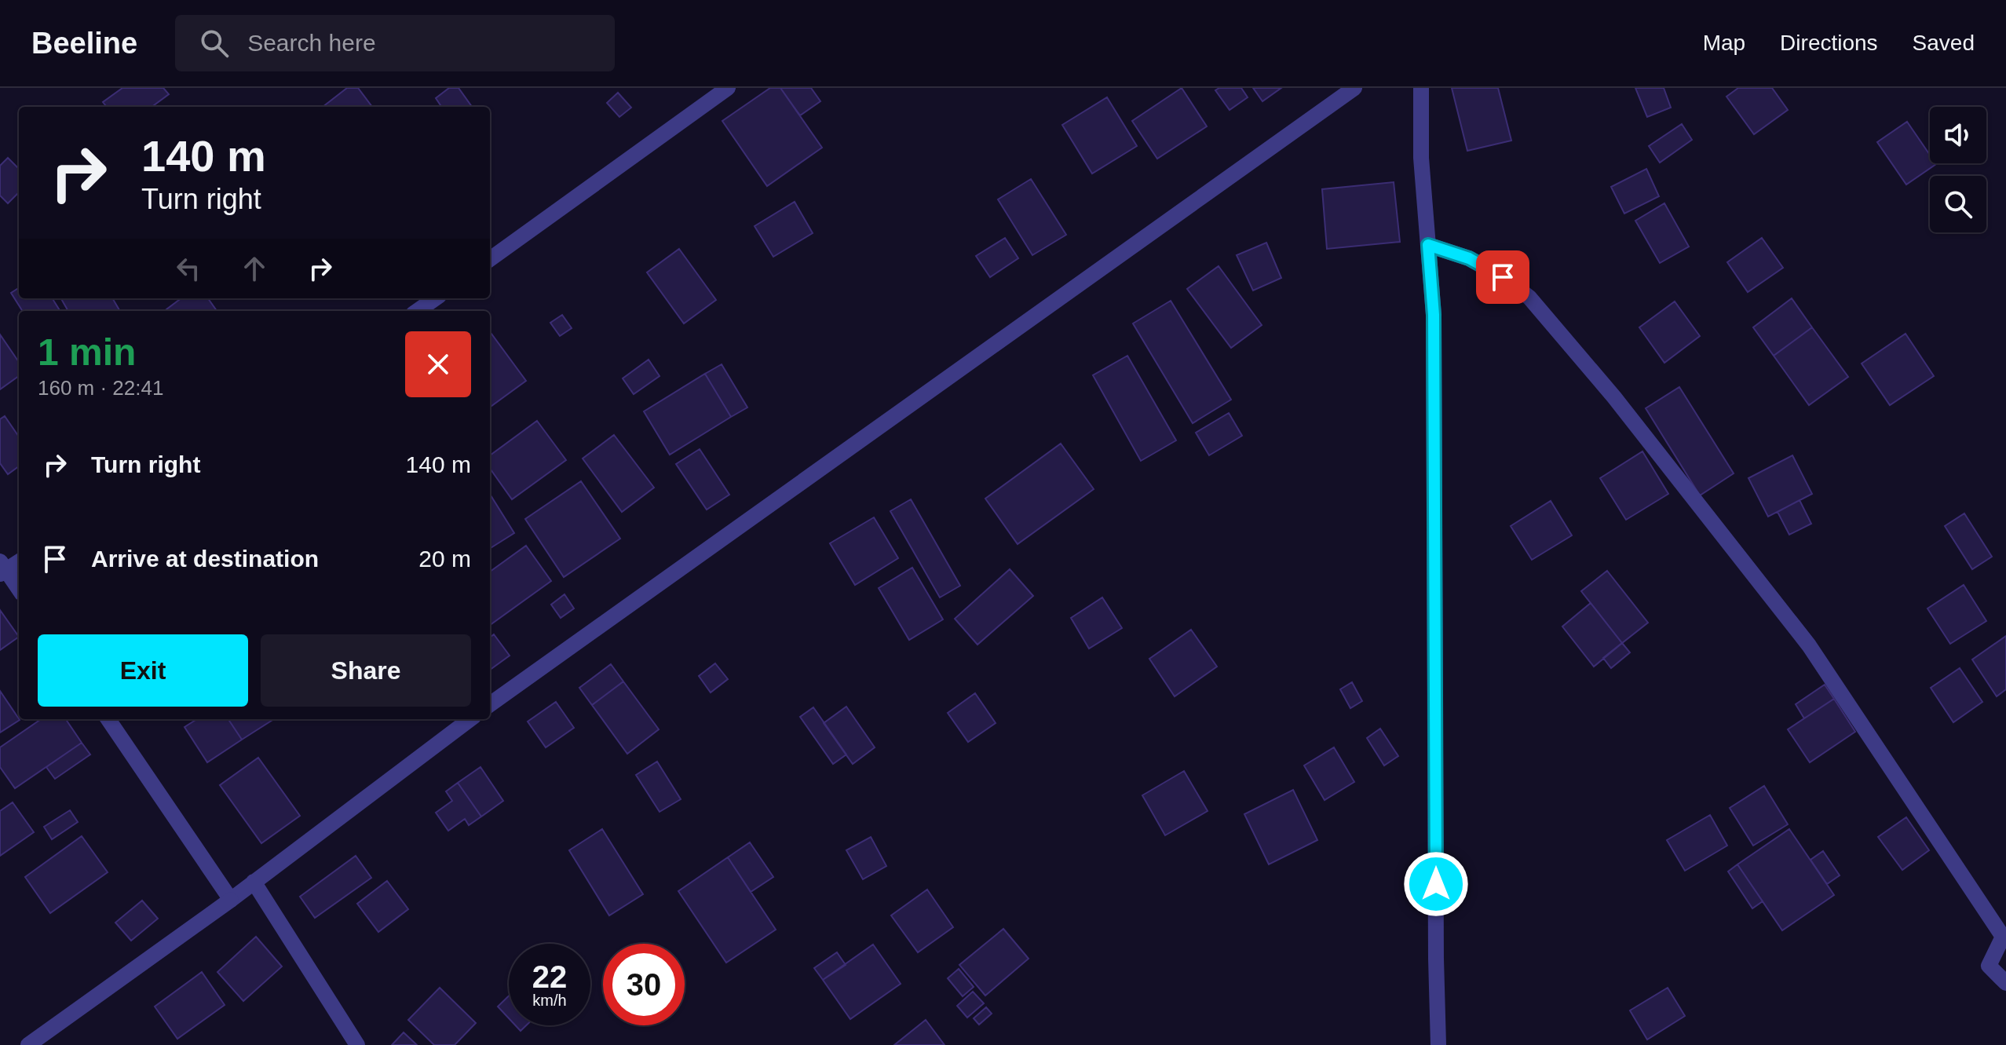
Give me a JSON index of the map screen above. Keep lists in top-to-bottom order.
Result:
{
  "page": {
    "header": "Beeline",
    "search": "Search here",
    "nav": ["Map", "Directions", "Saved"],
    "turn": ["140 m", "Turn right"],
    "heading": ["1 min", "160 m · 22:41"],
    "list": [
      {
        "name": "Turn right",
        "value": "140 m"
      },
      {
        "name": "Arrive at destination",
        "value": "20 m"
      }
    ],
    "buttons": ["Exit", "Share"],
    "speed": "22 km/h",
    "limit": "30"
  }
}
